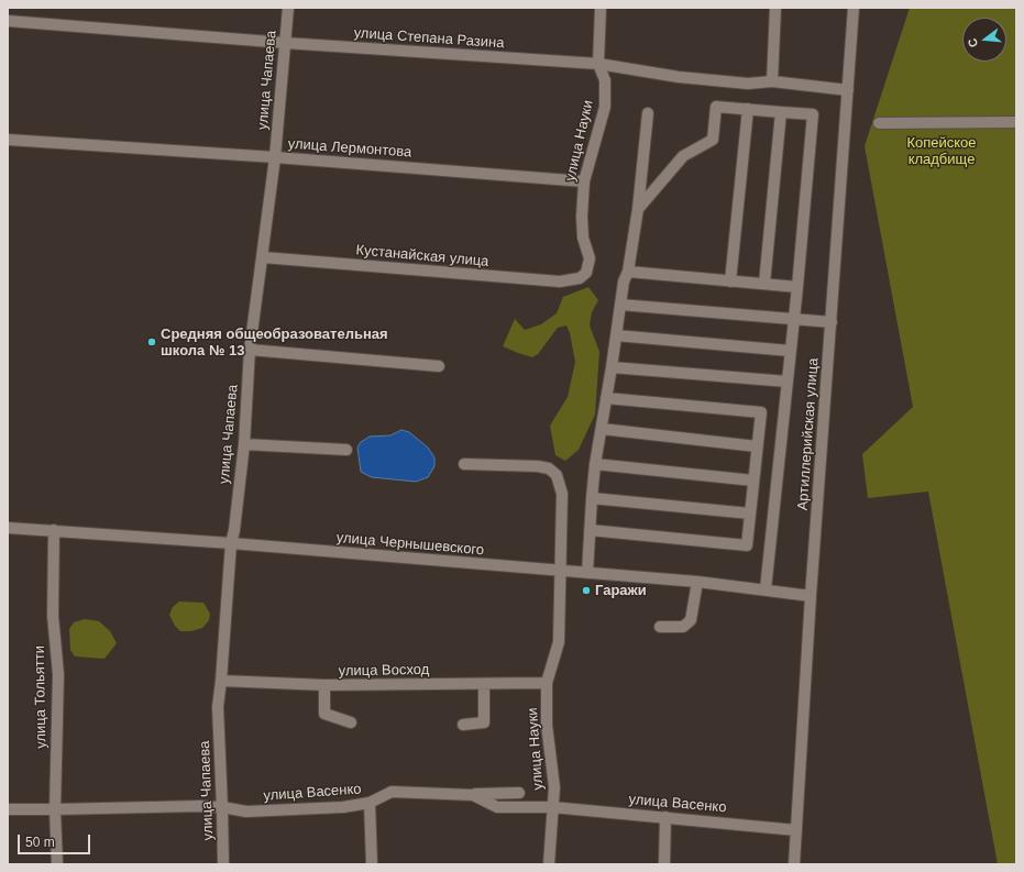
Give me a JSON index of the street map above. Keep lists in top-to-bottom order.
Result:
{
  "streets": {
    "street": [
      "улица Степана Разина",
      "улица Чапаева",
      "улица Науки",
      "улица Лермонтова",
      "Кустанайская улица",
      "Артиллерийская улица",
      "улица Чернышевского",
      "улица Восход",
      "улица Тольятти",
      "улица Васенко"
    ]
  },
  "crossings": [
    ["улица Степана Разина", "улица Чапаева"],
    ["улица Степана Разина", "улица Науки"],
    ["улица Степана Разина", "Артиллерийская улица"],
    ["улица Чапаева", "улица Лермонтова"],
    ["улица Чапаева", "Кустанайская улица"],
    ["улица Чапаева", "улица Чернышевского"],
    ["улица Чапаева", "улица Восход"],
    ["улица Чапаева", "улица Васенко"],
    ["улица Науки", "улица Лермонтова"],
    ["улица Науки", "Кустанайская улица"],
    ["улица Науки", "улица Чернышевского"],
    ["улица Науки", "улица Восход"],
    ["улица Науки", "улица Васенко"],
    ["Артиллерийская улица", "улица Чернышевского"],
    ["Артиллерийская улица", "улица Васенко"],
    ["улица Чернышевского", "улица Тольятти"],
    ["улица Тольятти", "улица Васенко"]
  ],
  "parks": ["Копейское кладбище"],
  "places": ["Средняя общеобразовательная школа № 13", "Гаражи"],
  "scale_bar": "50 m",
  "north": "left"
}
